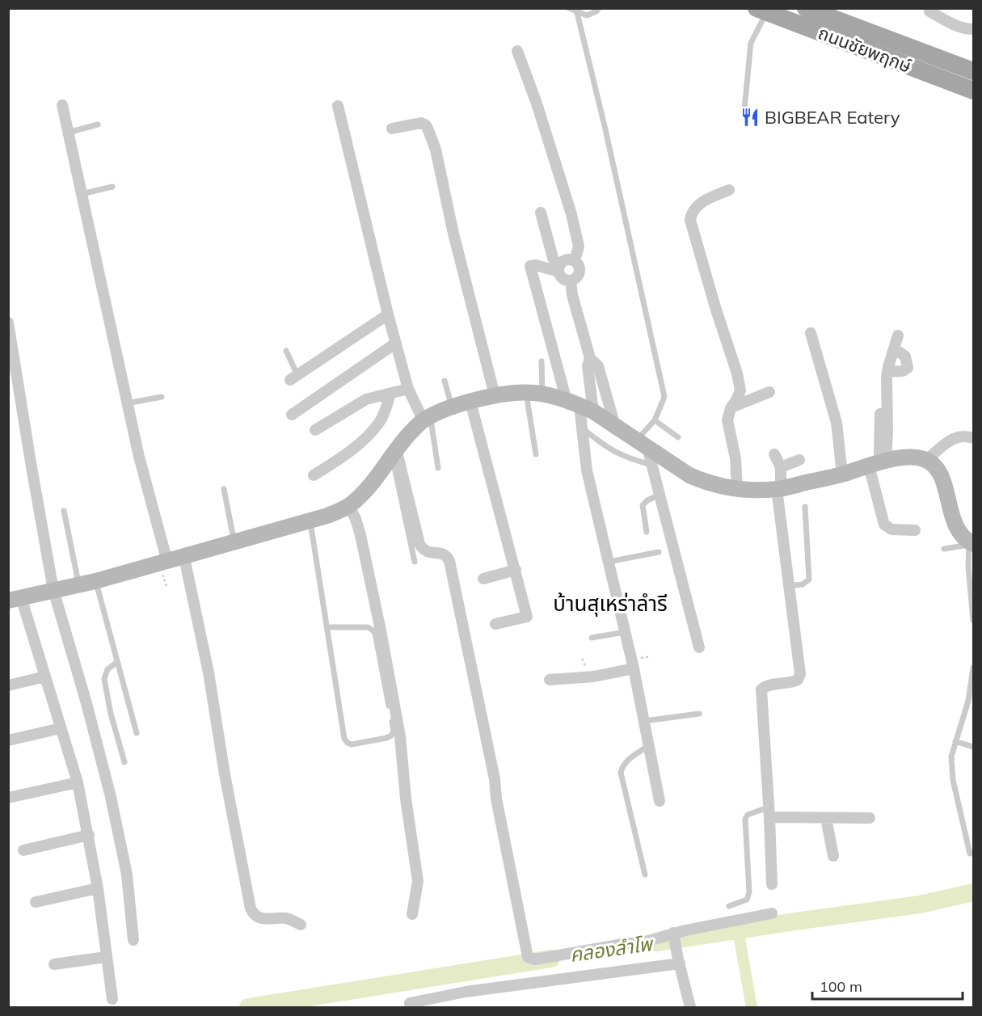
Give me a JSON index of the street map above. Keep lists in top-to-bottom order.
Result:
{
  "streets": {
    "main road": ["ถนนชัยพฤกษ์"]
  },
  "districts": ["บ้านสุเหร่าลำรี"],
  "water": ["คลองลำโพ"],
  "places": {
    "restaurant": ["BIGBEAR Eatery"]
  },
  "scale_bar": "100 m"
}
